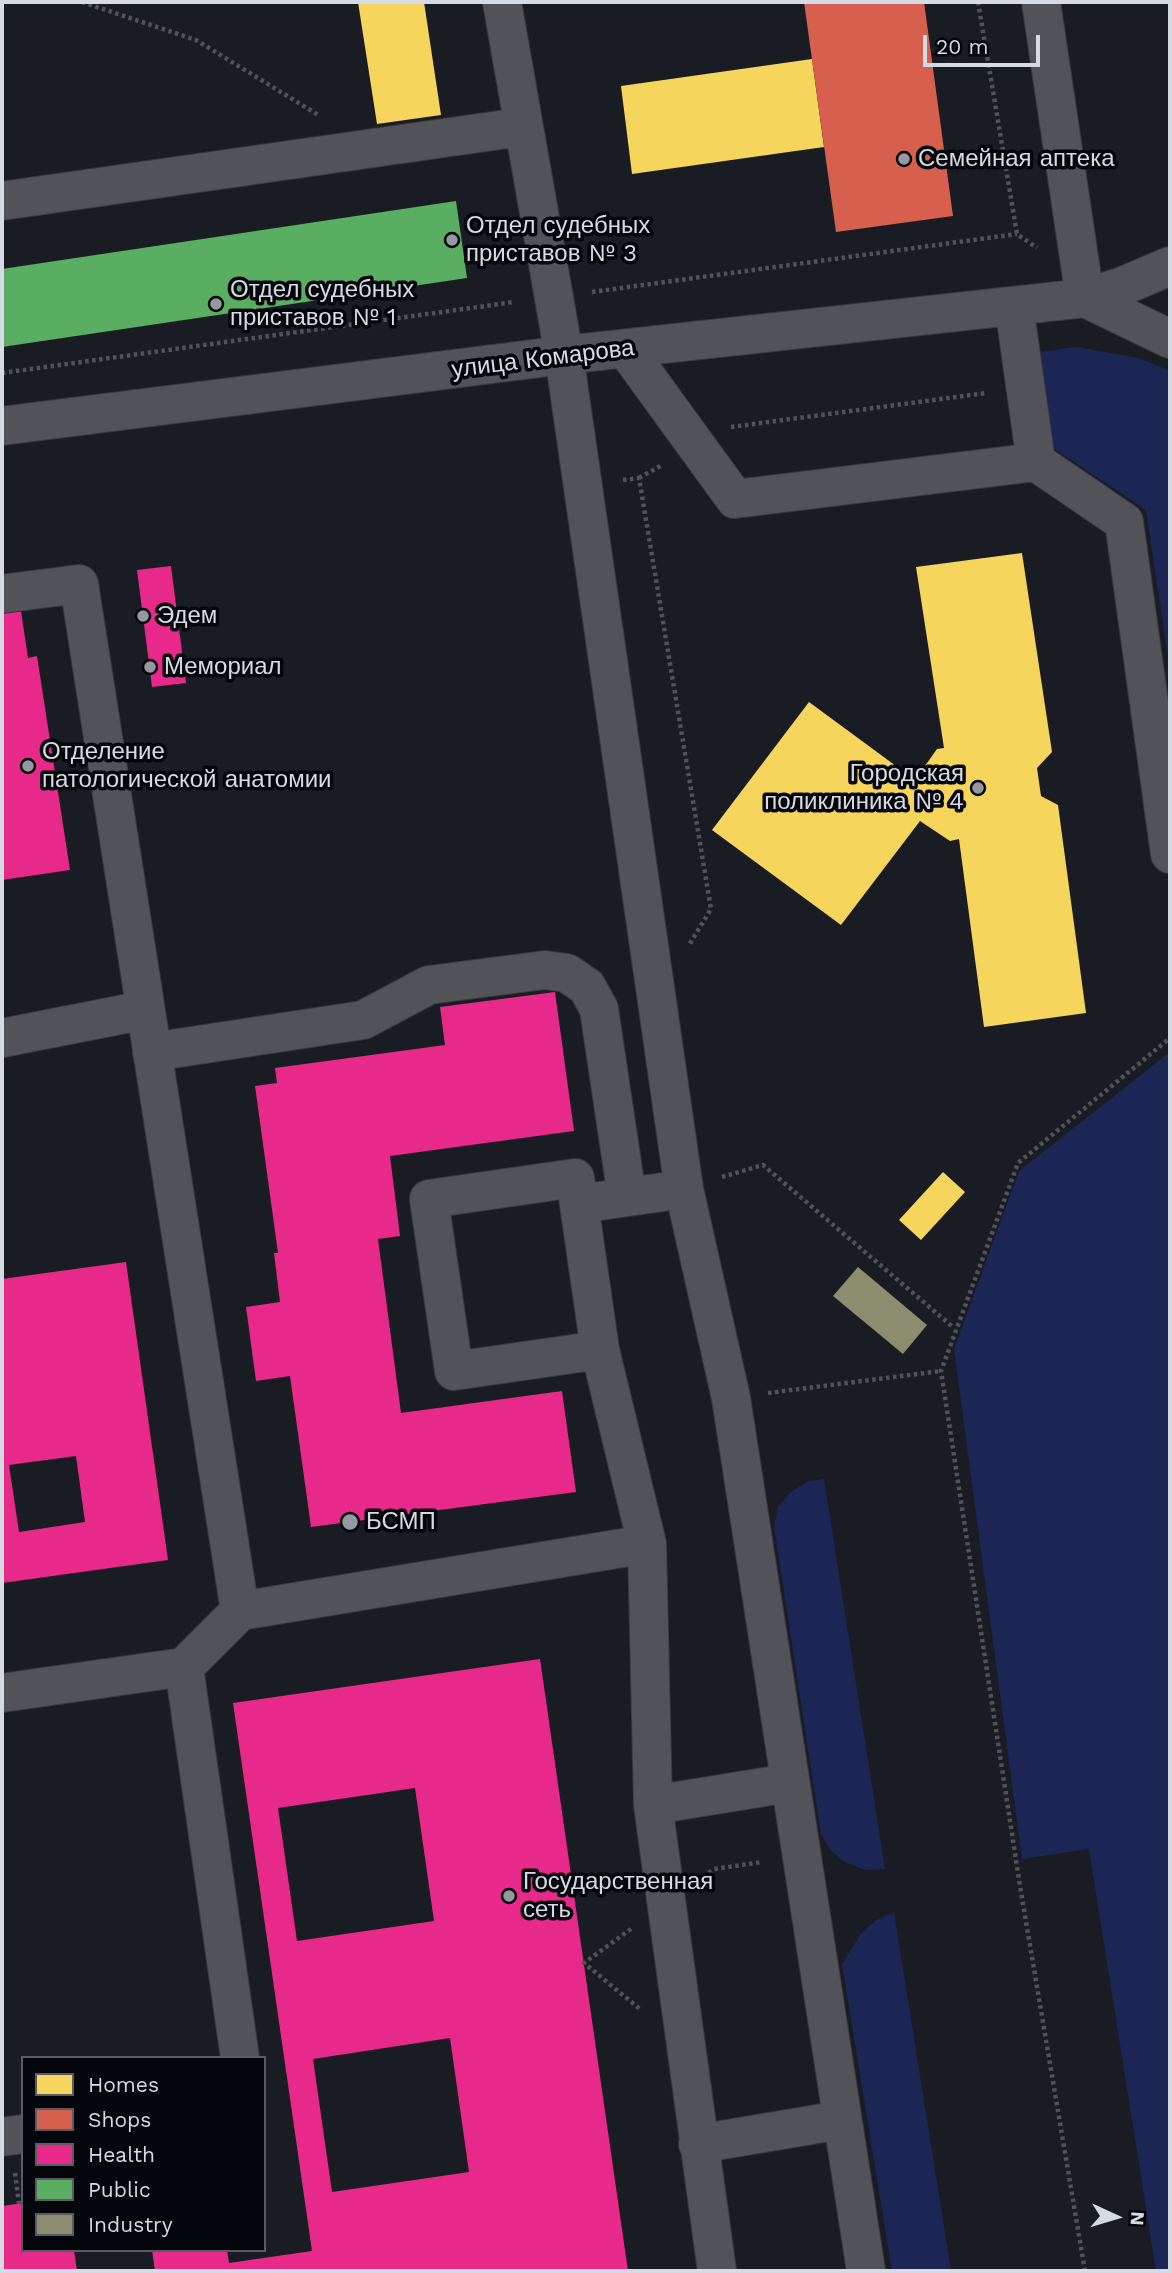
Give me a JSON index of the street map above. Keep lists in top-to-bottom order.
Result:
{
  "streets": {
    "street": ["улица Комарова"]
  },
  "places": [
    "Семейная аптека",
    "Отдел судебных приставов № 3",
    "Отдел судебных приставов № 1",
    "Эдем",
    "Мемориал",
    "Отделение патологической анатомии",
    "Городская поликлиника № 4",
    "БСМП",
    "Государственная сеть"
  ],
  "legend": [
    "Homes",
    "Shops",
    "Health",
    "Public",
    "Industry"
  ],
  "scale_bar": "20 m",
  "north": "right"
}
